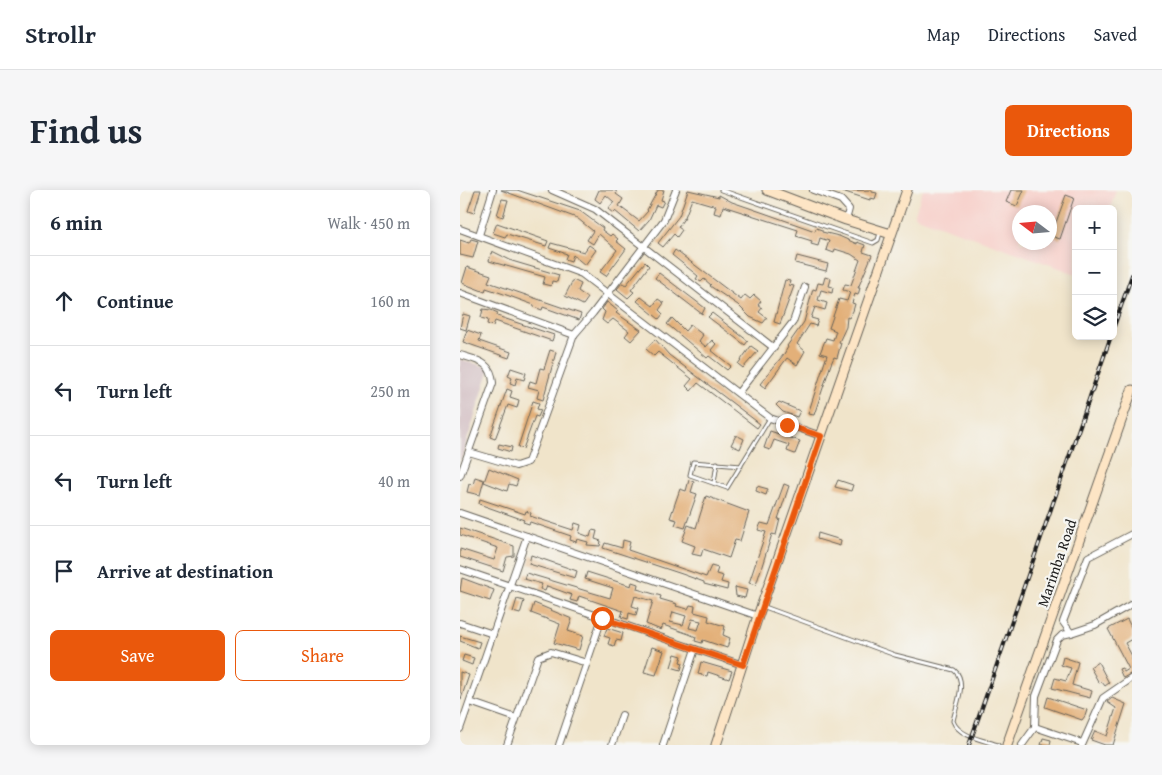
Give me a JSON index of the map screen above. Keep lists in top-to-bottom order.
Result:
{
  "streets": {
    "street": ["Marimba Road"]
  },
  "north": "left",
  "page": {
    "header": "Strollr",
    "nav": ["Map", "Directions", "Saved"],
    "title": "Find us",
    "buttons": [
      "Directions",
      ["Save", "Share"]
    ],
    "heading": ["6 min", "Walk · 450 m"],
    "map_buttons": ["+", "−"],
    "list": [
      ["Continue", "160 m"],
      ["Turn left", "250 m"],
      ["Turn left", "40 m"],
      "Arrive at destination"
    ]
  }
}
